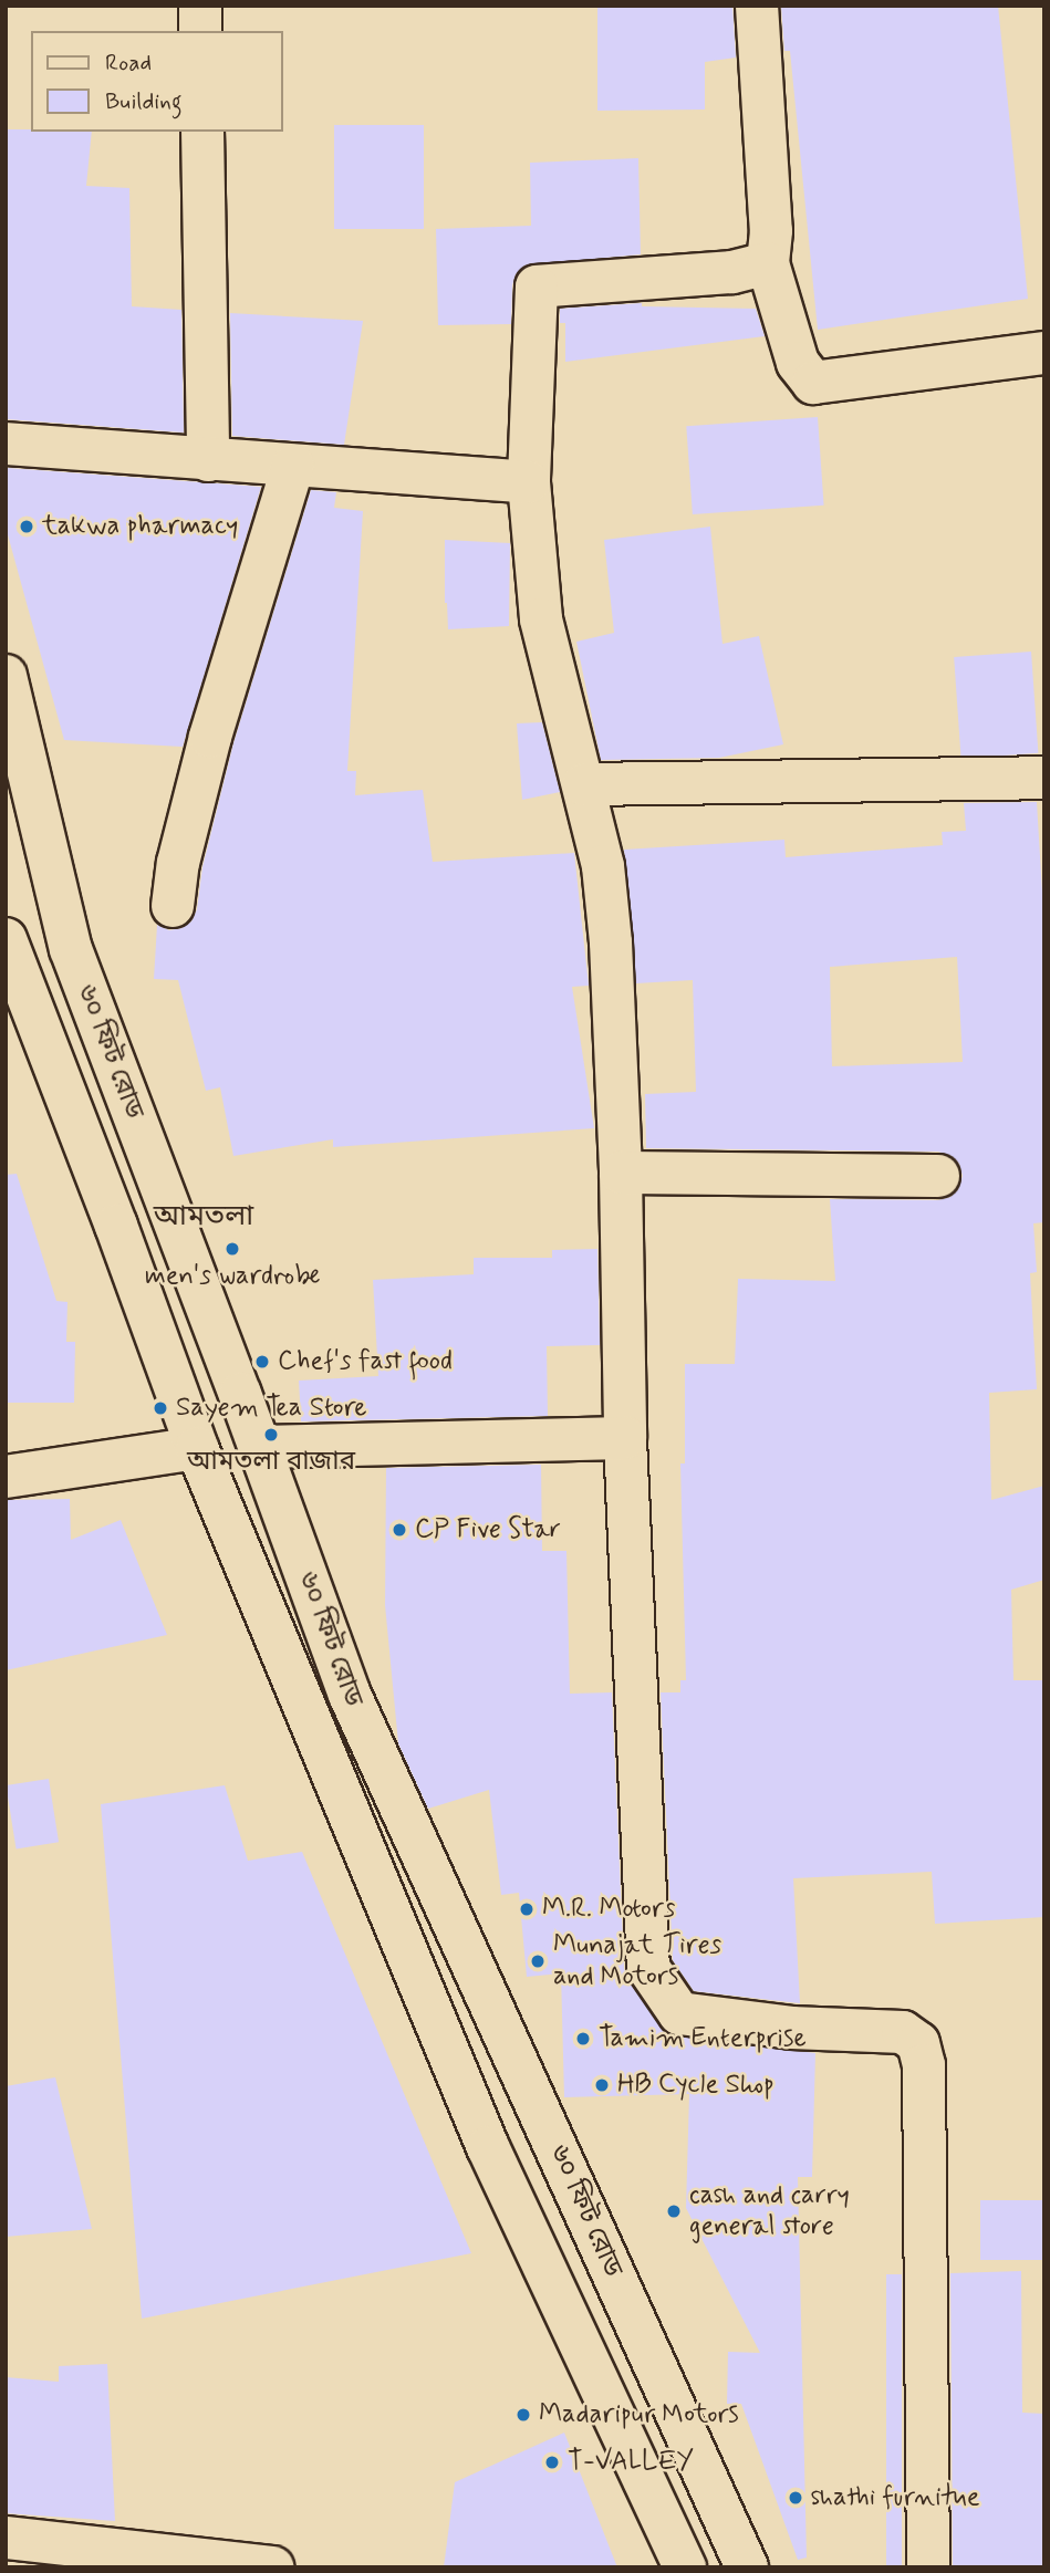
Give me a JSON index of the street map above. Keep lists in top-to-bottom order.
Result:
{
  "streets": {
    "street": ["৬০ ফিট রোড"]
  },
  "districts": ["আমতলা"],
  "places": [
    "takwa pharmacy",
    "men's wardrobe",
    "Chef's fast food",
    "Sayem Tea Store",
    "আমতলা বাজার",
    "CP Five Star",
    "M.R. Motors",
    "Munajat Tires and Motors",
    "Tamim Enterprise",
    "HB Cycle Shop",
    "cash and carry general store",
    "Madaripur Motors",
    "T-VALLEY",
    "shathi furnitue"
  ],
  "legend": ["Road", "Building"]
}
